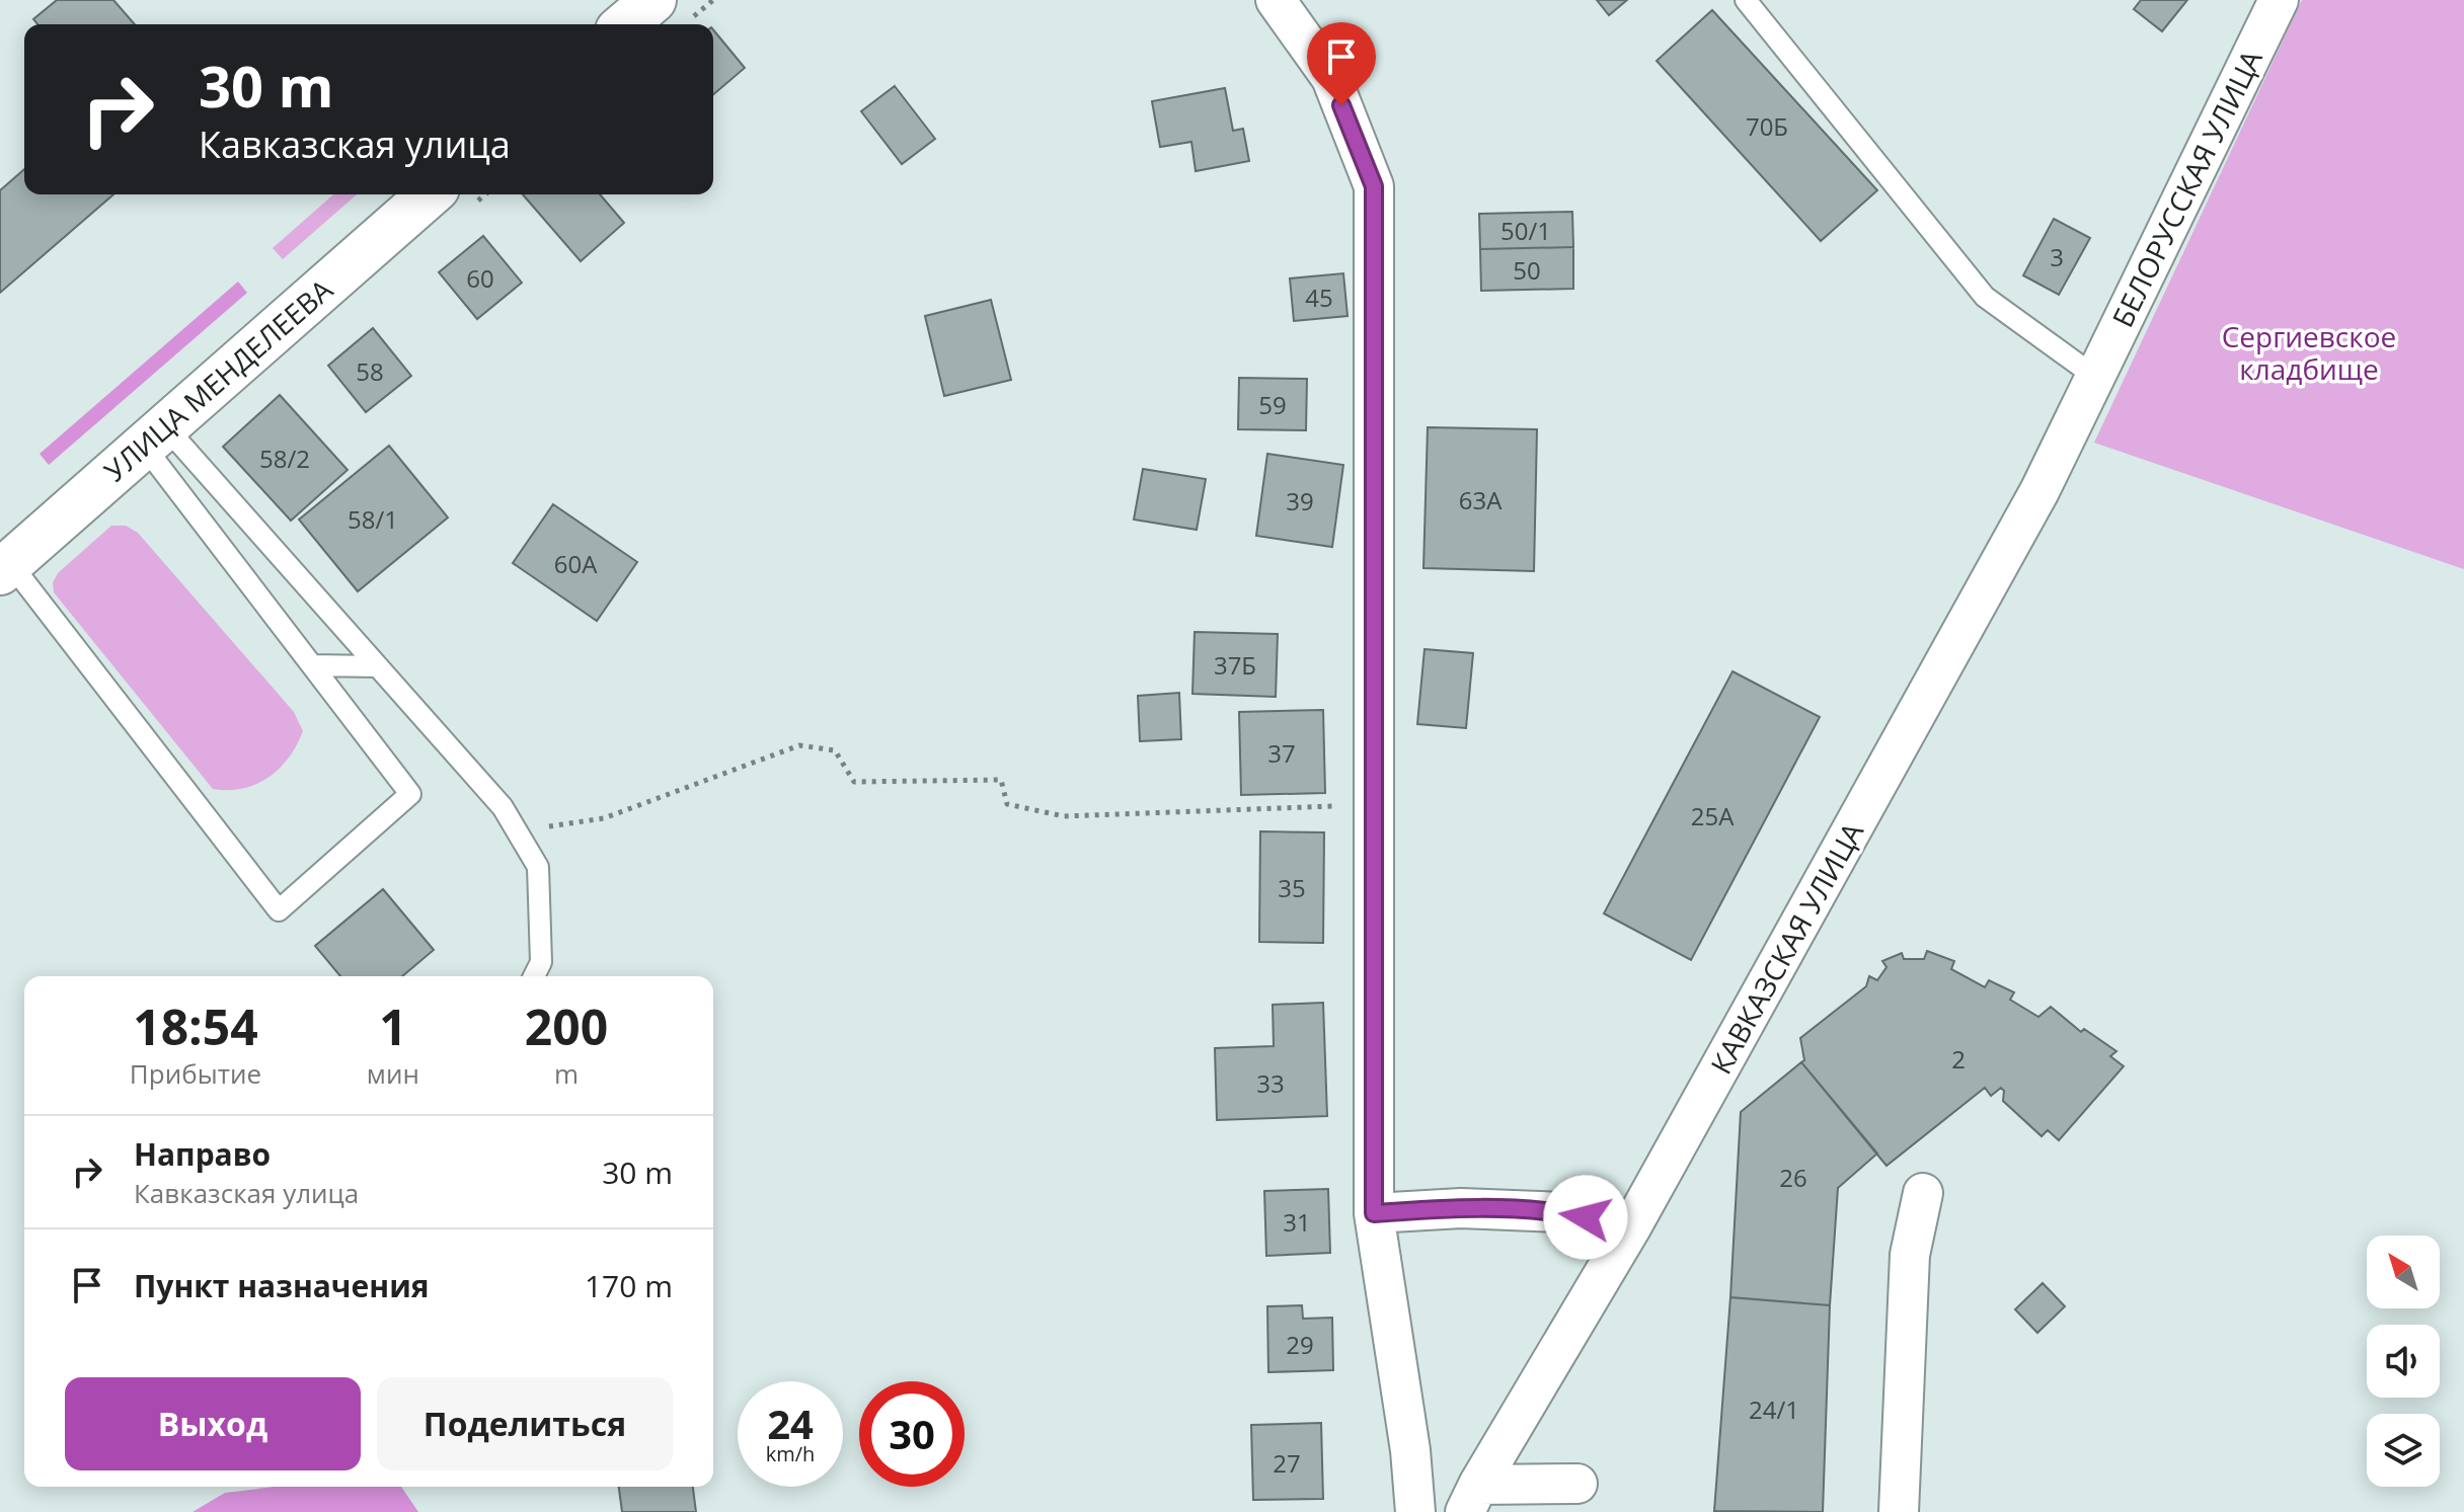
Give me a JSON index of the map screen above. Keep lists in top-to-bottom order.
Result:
{
  "streets": {
    "main road": ["УЛИЦА МЕНДЕЛЕЕВА"],
    "street": ["БЕЛОРУССКАЯ УЛИЦА", "КАВКАЗСКАЯ УЛИЦА"]
  },
  "crossings": [
    ["БЕЛОРУССКАЯ УЛИЦА", "КАВКАЗСКАЯ УЛИЦА"]
  ],
  "parks": ["Сергиевское кладбище"],
  "house_numbers": [
    "70Б",
    "50/1",
    "3",
    "50",
    "60",
    "45",
    "58",
    "59",
    "58/2",
    "63А",
    "39",
    "58/1",
    "60А",
    "37Б",
    "37",
    "25А",
    "35",
    "2",
    "33",
    "26",
    "31",
    "29",
    "24/1",
    "27"
  ],
  "north": "top left",
  "page": {
    "turn": ["30 m", "Кавказская улица"],
    "eta": [
      "18:54",
      "Прибытие",
      "1",
      "мин",
      "200",
      "m"
    ],
    "list": [
      {
        "name": "Направо",
        "note": "Кавказская улица",
        "value": "30 m"
      },
      {
        "name": "Пункт назначения",
        "value": "170 m"
      }
    ],
    "buttons": ["Выход", "Поделиться"],
    "speed": "24 km/h",
    "limit": "30"
  }
}
